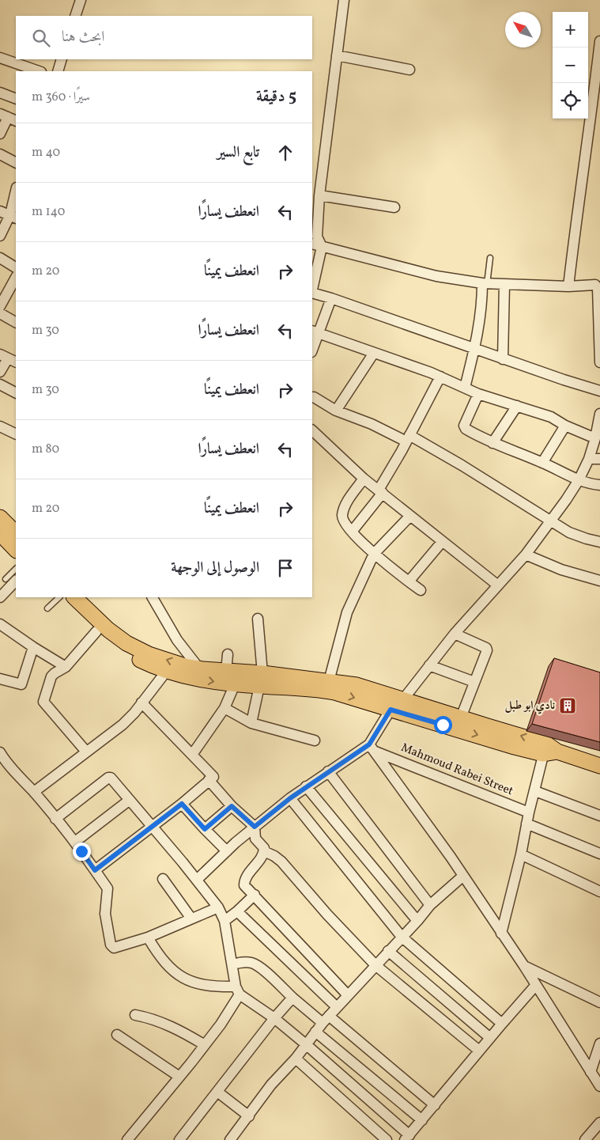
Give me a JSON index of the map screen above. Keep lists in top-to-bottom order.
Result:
{
  "streets": {
    "street": ["Mahmoud Rabei Street"]
  },
  "places": {
    "building": ["نادي ابو طبل"]
  },
  "north": "top left",
  "page": {
    "map_buttons": ["+", "−"],
    "search": "ابحث هنا",
    "heading": ["5 دقيقة", "سيرًا · 360 m"],
    "list": [
      ["تابع السير", "40 m"],
      ["انعطف يسارًا", "140 m"],
      ["انعطف يمينًا", "20 m"],
      ["انعطف يسارًا", "30 m"],
      ["انعطف يمينًا", "30 m"],
      ["انعطف يسارًا", "80 m"],
      ["انعطف يمينًا", "20 m"],
      "الوصول إلى الوجهة"
    ]
  }
}
